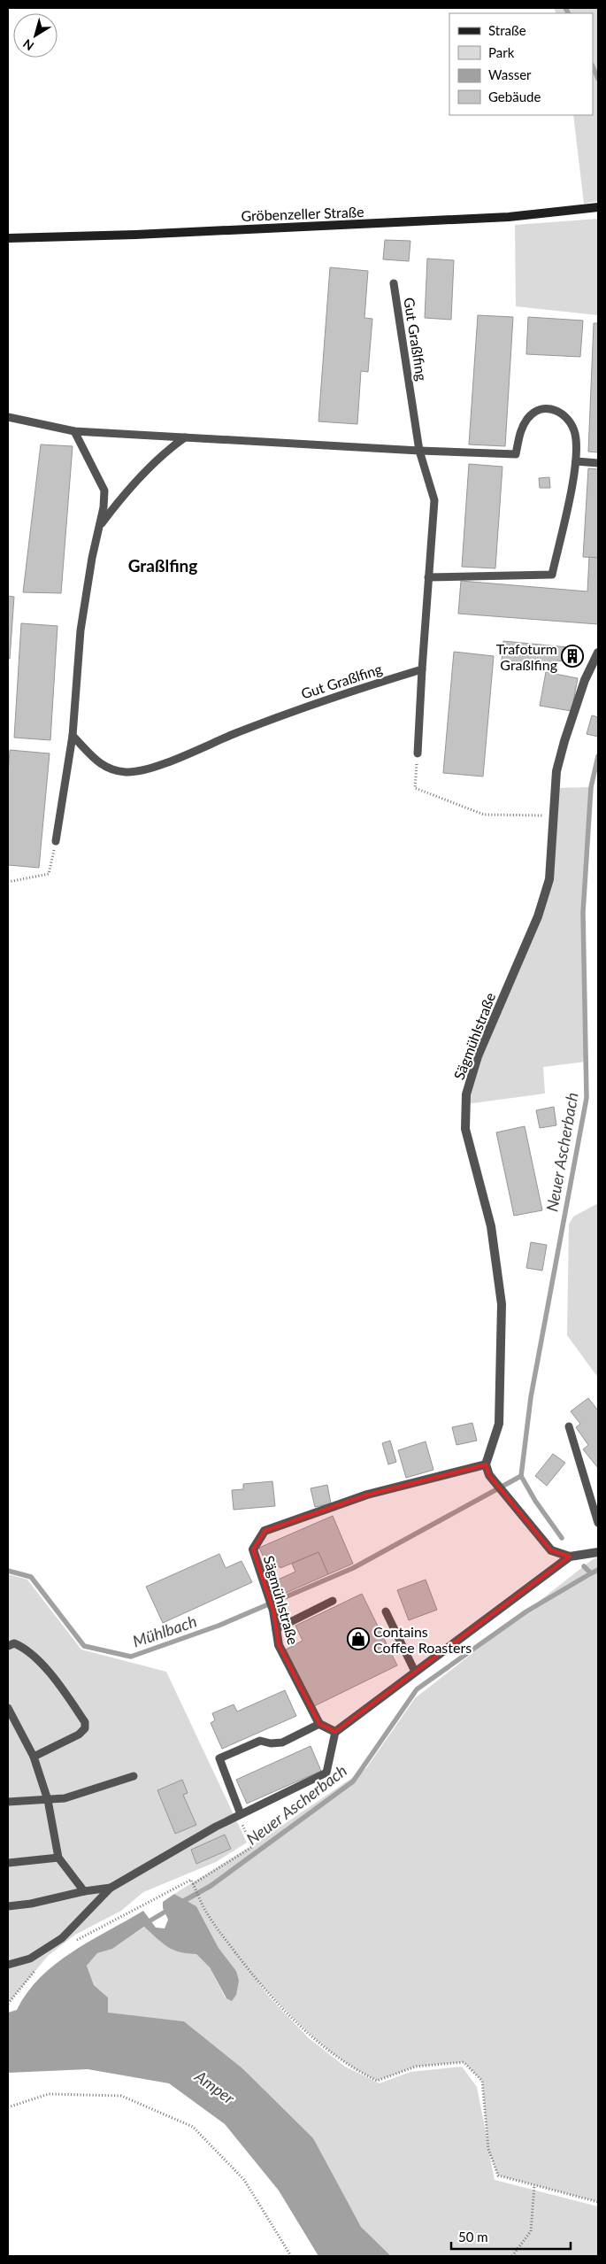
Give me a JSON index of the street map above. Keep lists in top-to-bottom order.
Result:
{
  "streets": {
    "street": ["Gröbenzeller Straße", "Sägmühlstraße"],
    "lane": ["Gut Graßlfing"]
  },
  "districts": ["Graßlfing"],
  "water": ["Neuer Ascherbach", "Mühlbach", "Amper"],
  "places": {
    "building": ["Trafoturm Graßlfing"],
    "shop": ["Contains Coffee Roasters"]
  },
  "legend": [
    "Straße",
    "Park",
    "Wasser",
    "Gebäude"
  ],
  "scale_bar": "50 m",
  "north": "bottom left"
}
